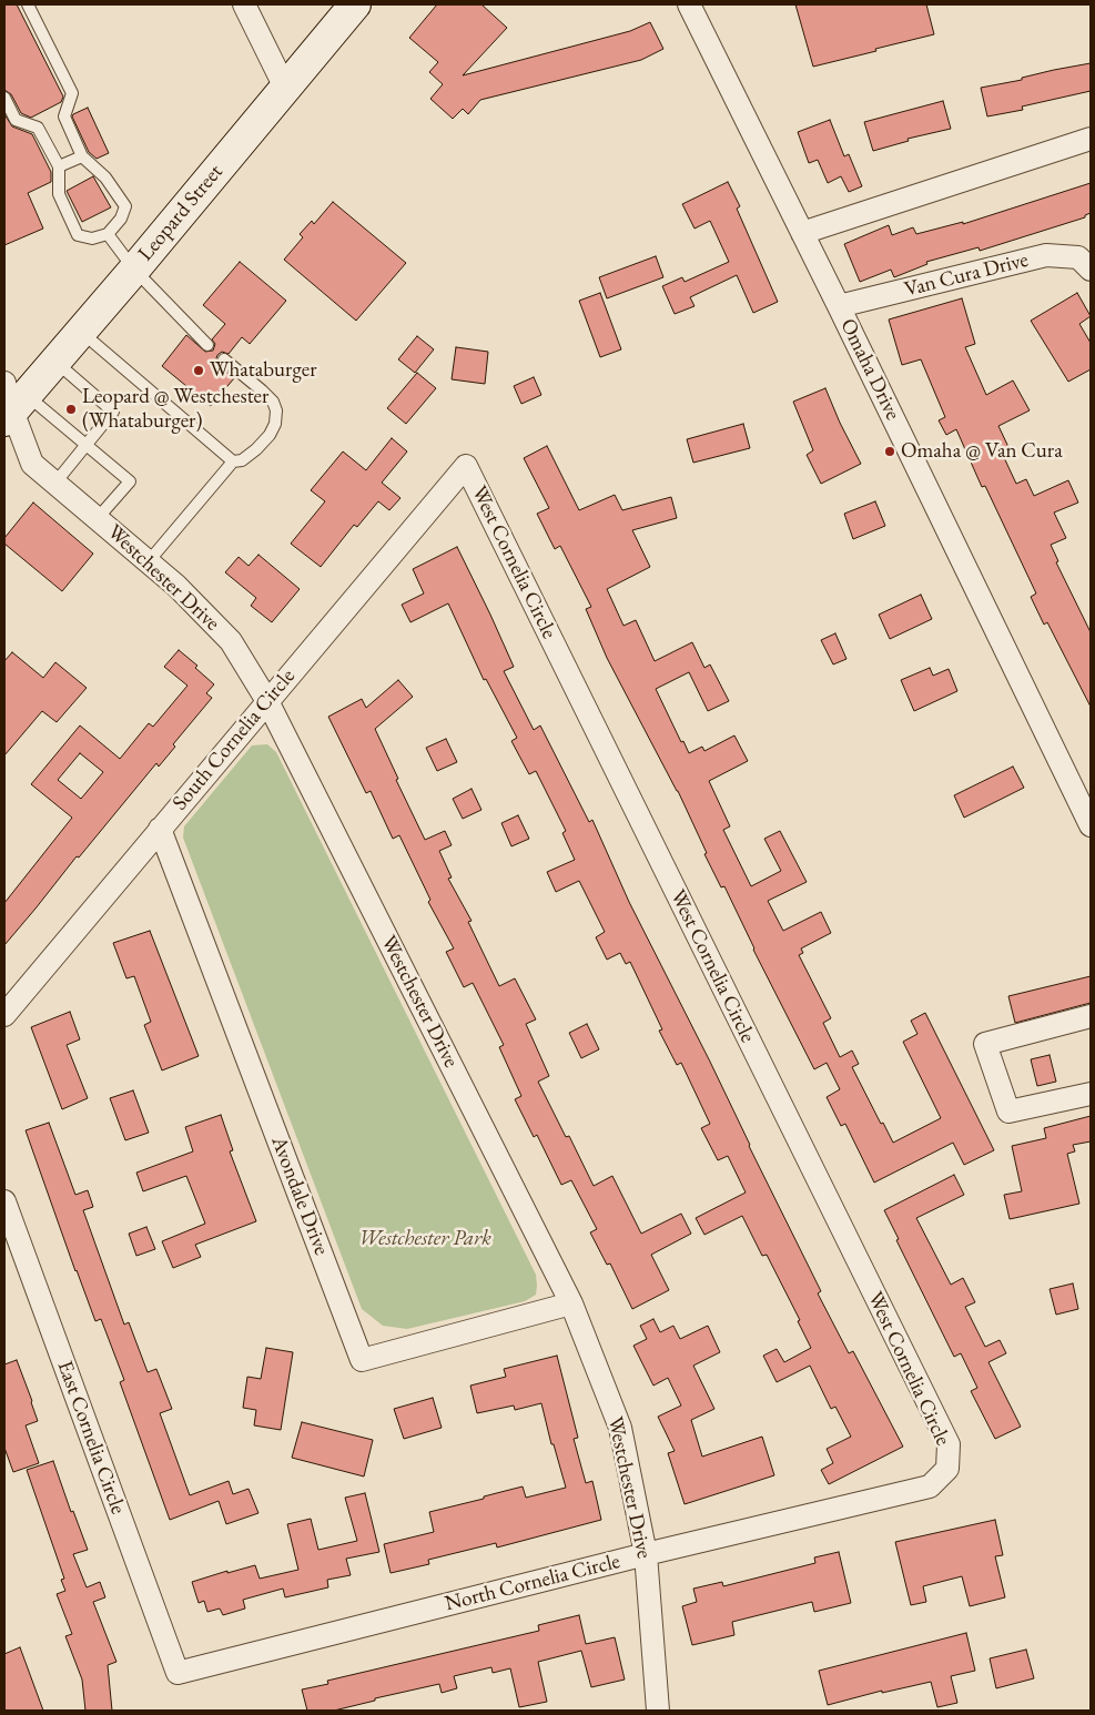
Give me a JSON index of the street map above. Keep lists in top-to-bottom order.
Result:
{
  "streets": {
    "main road": ["Leopard Street"],
    "street": [
      "Van Cura Drive",
      "Omaha Drive",
      "West Cornelia Circle",
      "Westchester Drive",
      "South Cornelia Circle",
      "Avondale Drive",
      "East Cornelia Circle",
      "North Cornelia Circle"
    ]
  },
  "crossings": [
    ["Leopard Street", "Westchester Drive"],
    ["Van Cura Drive", "Omaha Drive"],
    ["West Cornelia Circle", "South Cornelia Circle"],
    ["West Cornelia Circle", "North Cornelia Circle"],
    ["Westchester Drive", "South Cornelia Circle"],
    ["Westchester Drive", "Avondale Drive"],
    ["Westchester Drive", "North Cornelia Circle"],
    ["South Cornelia Circle", "Avondale Drive"],
    ["East Cornelia Circle", "North Cornelia Circle"]
  ],
  "parks": ["Westchester Park"],
  "places": ["Whataburger", "Leopard @ Westchester (Whataburger)", "Omaha @ Van Cura"]
}
